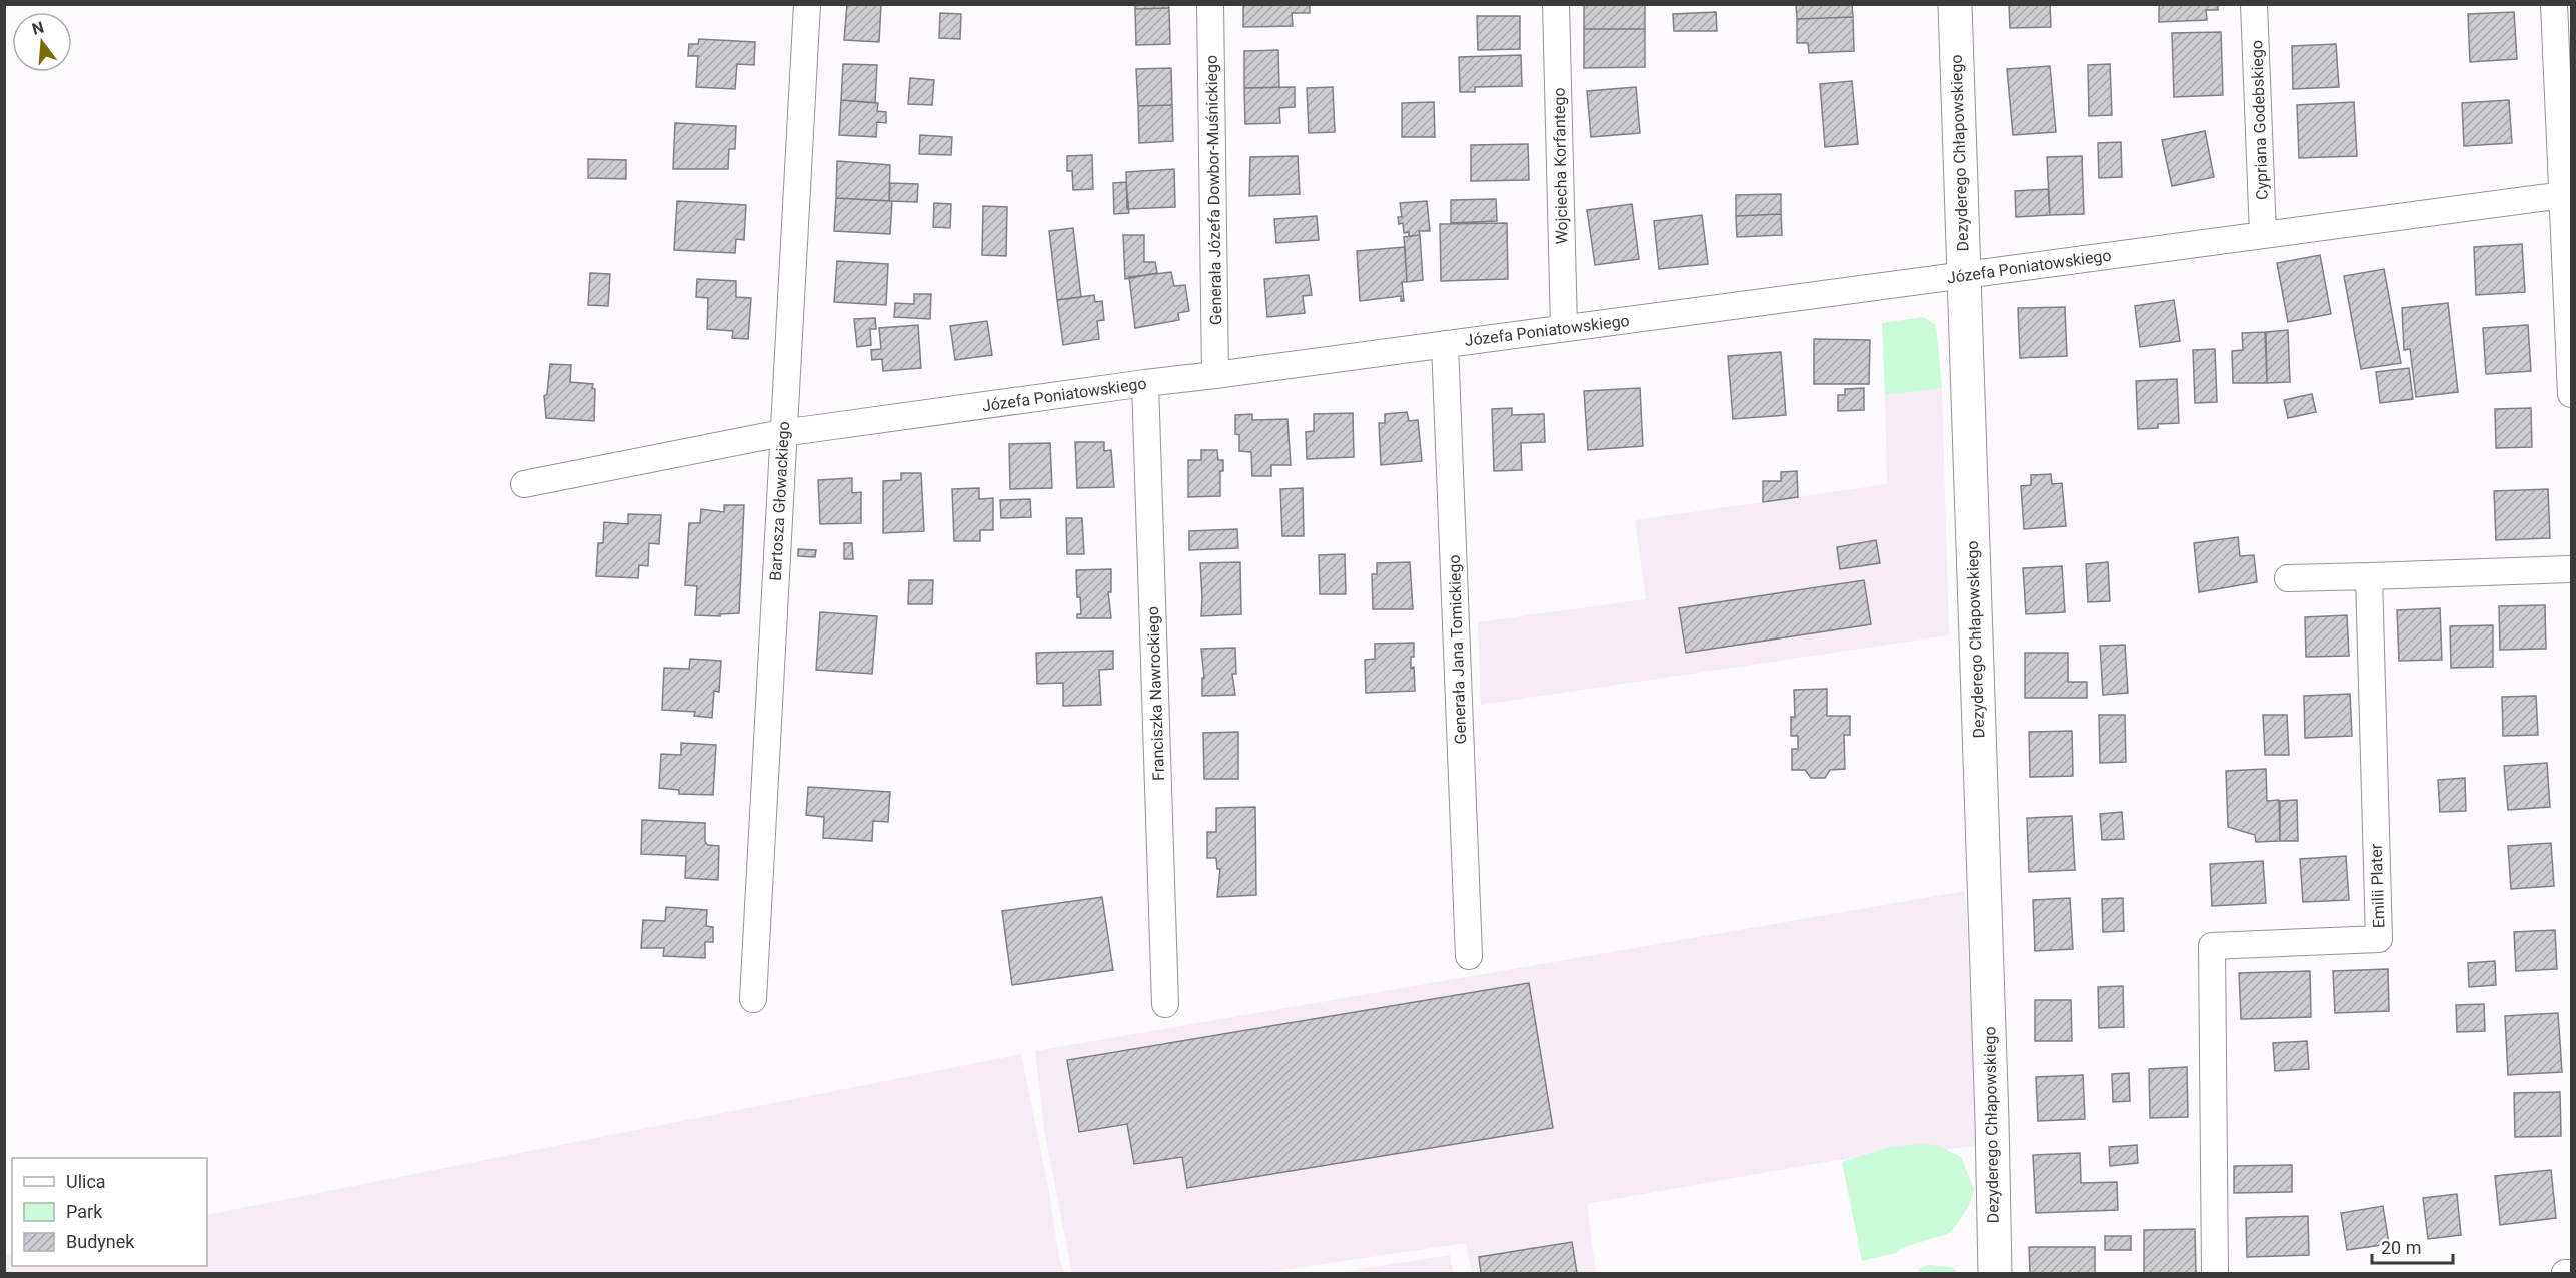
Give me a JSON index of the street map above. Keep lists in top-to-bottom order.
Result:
{
  "streets": {
    "street": [
      "Cypriana Godebskiego",
      "Dezyderego Chłapowskiego",
      "Wojciecha Korfantego",
      "Generała Józefa Dowbor-Muśnickiego",
      "Józefa Poniatowskiego",
      "Bartosza Głowackiego",
      "Generała Jana Tomickiego",
      "Franciszka Nawrockiego",
      "Emilii Plater"
    ]
  },
  "crossings": [
    ["Cypriana Godebskiego", "Józefa Poniatowskiego"],
    ["Dezyderego Chłapowskiego", "Józefa Poniatowskiego"],
    ["Wojciecha Korfantego", "Józefa Poniatowskiego"],
    ["Generała Józefa Dowbor-Muśnickiego", "Józefa Poniatowskiego"],
    ["Józefa Poniatowskiego", "Bartosza Głowackiego"],
    ["Józefa Poniatowskiego", "Generała Jana Tomickiego"],
    ["Józefa Poniatowskiego", "Franciszka Nawrockiego"]
  ],
  "legend": ["Ulica", "Park", "Budynek"],
  "scale_bar": "20 m",
  "north": "top"
}
